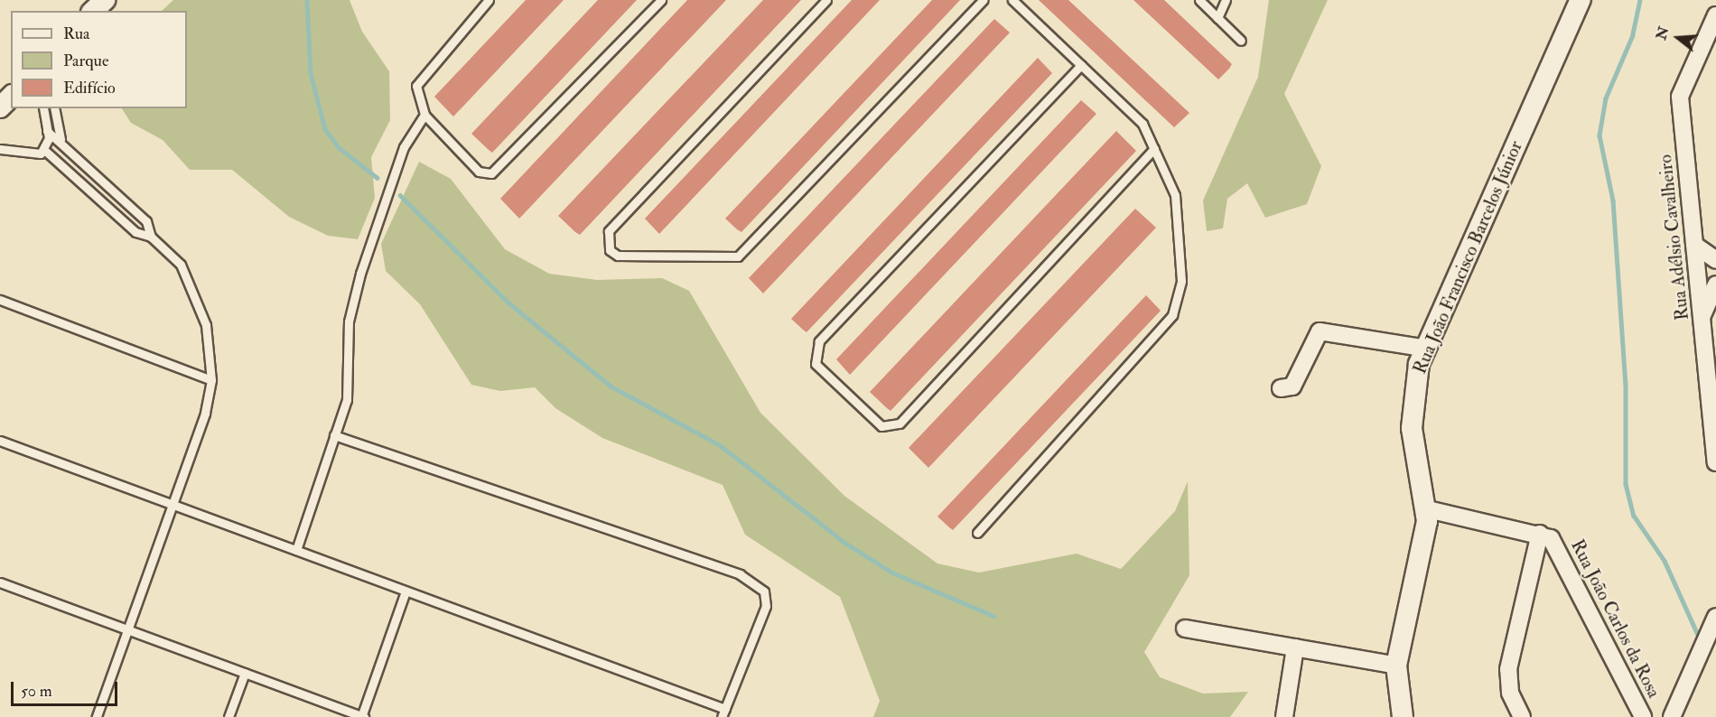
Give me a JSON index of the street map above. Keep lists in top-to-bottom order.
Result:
{
  "streets": {
    "street": ["Rua Adélsio Cavalheiro", "Rua João Francisco Barcelos Júnior", "Rua João Carlos da Rosa"]
  },
  "crossings": [
    ["Rua João Francisco Barcelos Júnior", "Rua João Carlos da Rosa"]
  ],
  "legend": ["Rua", "Parque", "Edifício"],
  "scale_bar": "50 m",
  "north": "left"
}
